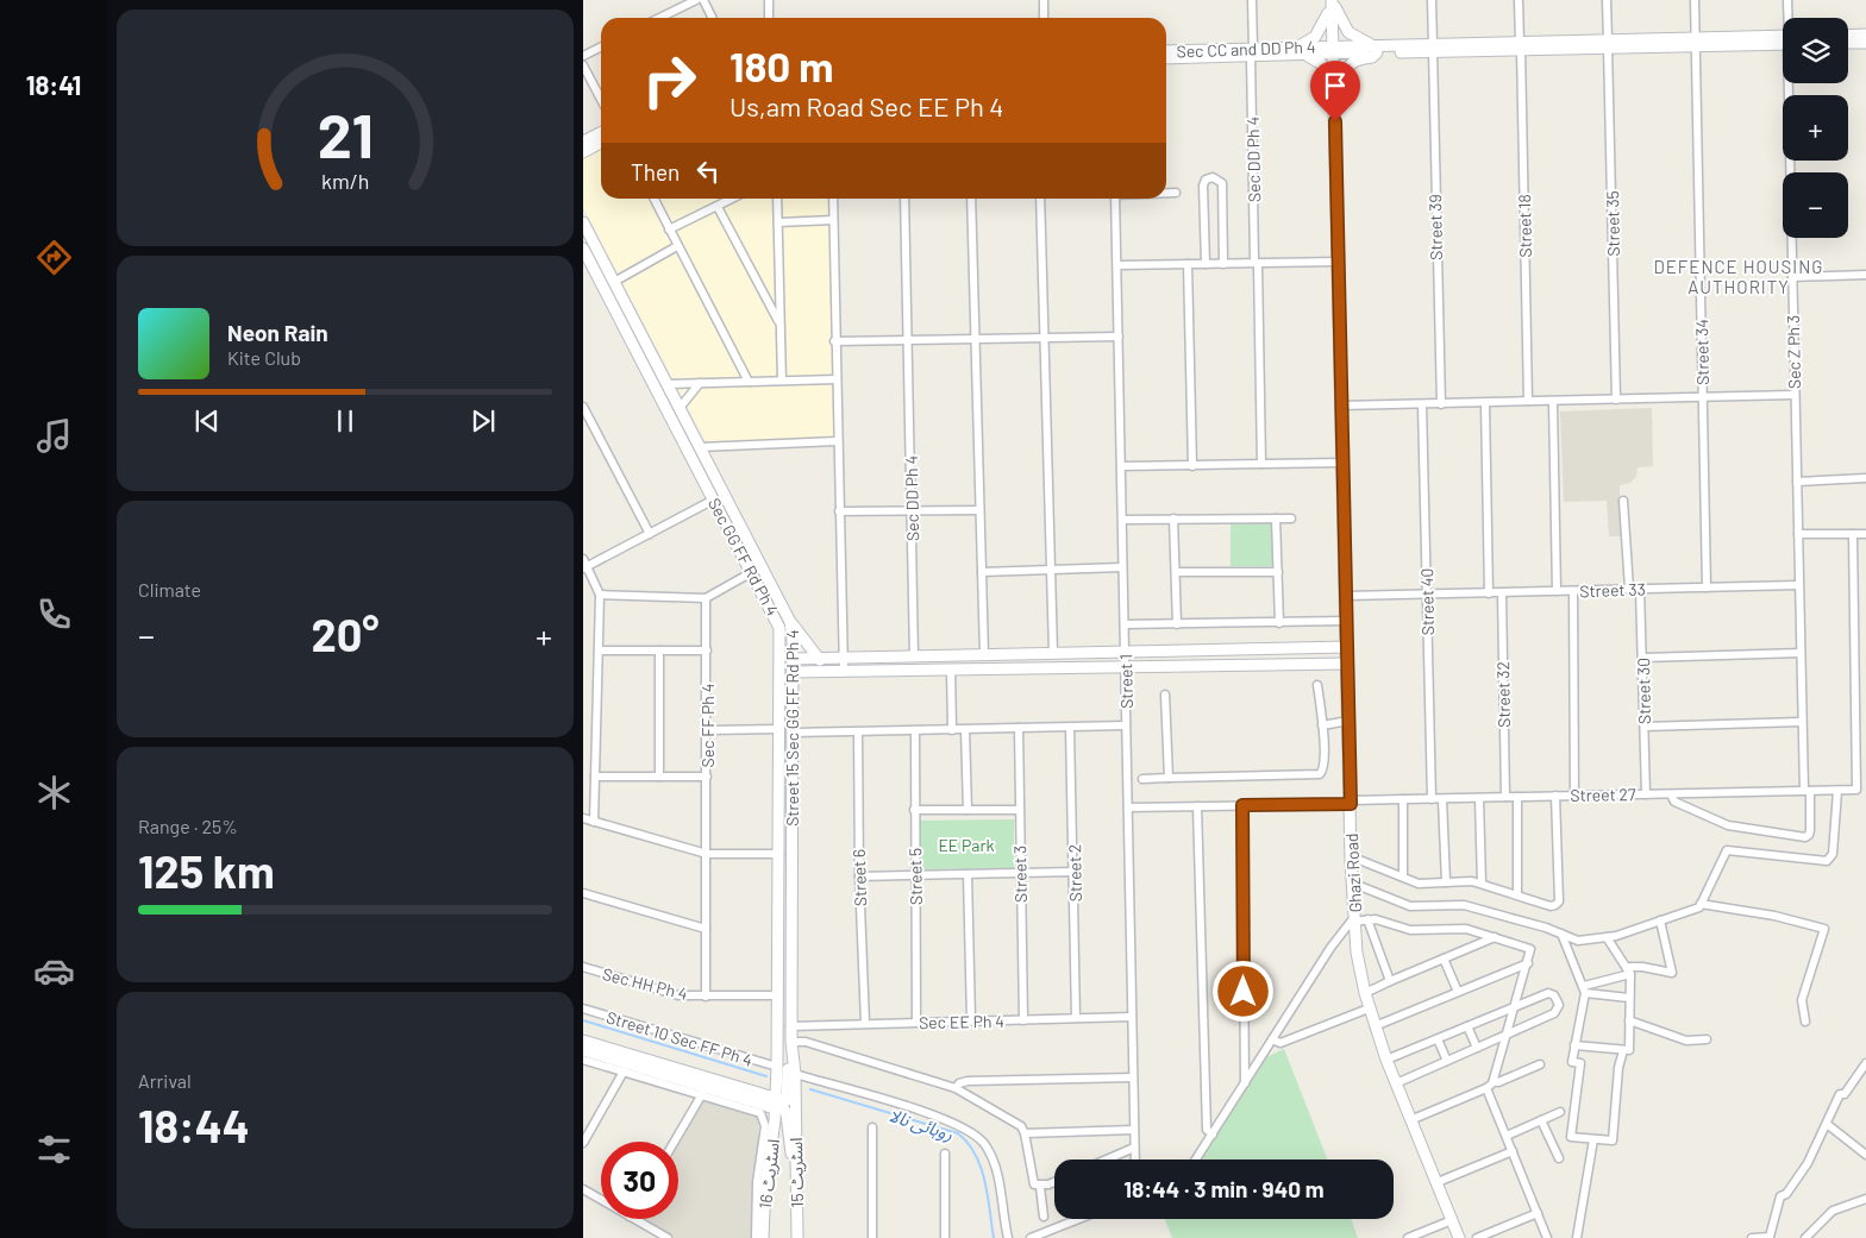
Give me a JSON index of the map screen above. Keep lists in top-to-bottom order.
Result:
{
  "streets": {
    "main road": [
      "Sec CC and DD Ph 4",
      "Sec GG FF Rd Ph 4",
      "Street 15 Sec GG FF Rd Ph 4",
      "Ghazi Road",
      "اسٹریٹ 15",
      "اسٹریٹ 16"
    ],
    "street": [
      "Sec DD Ph 4",
      "Street 35",
      "Street 18",
      "Street 39",
      "Street 34",
      "Sec Z Ph 3",
      "Street 33",
      "Street 40",
      "Street 1",
      "Street 30",
      "Street 32",
      "Sec FF Ph 4",
      "Street 27",
      "Street 2",
      "Street 3",
      "Street 5",
      "Street 6",
      "Sec HH Ph 4",
      "Sec EE Ph 4",
      "Street 10 Sec FF Ph 4"
    ]
  },
  "crossings": [
    ["Sec CC and DD Ph 4", "Sec DD Ph 4"],
    ["Sec CC and DD Ph 4", "Street 35"],
    ["Sec CC and DD Ph 4", "Street 18"],
    ["Sec CC and DD Ph 4", "Street 39"],
    ["Sec CC and DD Ph 4", "Street 34"],
    ["Sec CC and DD Ph 4", "Ghazi Road"],
    ["Street 34", "Street 33"],
    ["Sec Z Ph 3", "Street 33"],
    ["Sec Z Ph 3", "Street 27"],
    ["Sec GG FF Rd Ph 4", "Sec HH Ph 4"],
    ["Sec GG FF Rd Ph 4", "Street 10 Sec FF Ph 4"],
    ["Sec GG FF Rd Ph 4", "اسٹریٹ 16"],
    ["Street 33", "Street 40"],
    ["Street 33", "Street 30"],
    ["Street 33", "Street 32"],
    ["Street 33", "Ghazi Road"],
    ["Street 40", "Street 27"],
    ["Street 1", "Street 27"],
    ["Street 1", "Sec EE Ph 4"],
    ["Street 30", "Street 27"],
    ["Street 32", "Street 27"],
    ["Sec FF Ph 4", "Sec HH Ph 4"],
    ["Street 15 Sec GG FF Rd Ph 4", "Sec EE Ph 4"],
    ["Street 15 Sec GG FF Rd Ph 4", "اسٹریٹ 15"],
    ["Street 27", "Ghazi Road"],
    ["Street 2", "Sec EE Ph 4"],
    ["Street 3", "Sec EE Ph 4"],
    ["Street 5", "Sec EE Ph 4"],
    ["Street 6", "Sec EE Ph 4"]
  ],
  "districts": ["DEFENCE HOUSING AUTHORITY"],
  "water": ["روہائی نالا"],
  "parks": ["EE Park"],
  "page": {
    "tabs": "18:41",
    "map_buttons": ["+", "−"],
    "turn": ["180 m", "Us,am Road Sec EE Ph 4"],
    "then": "Then",
    "song": ["Neon Rain", "Kite Club"],
    "tile": [
      "Climate",
      ["Range · 25%", "125 km"],
      ["Arrival", "18:44"]
    ],
    "heat": ["−", "20°", "+"],
    "limit": "30",
    "trip": "18:44 · 3 min · 940 m",
    "gauge": ["21", "km/h"]
  }
}
